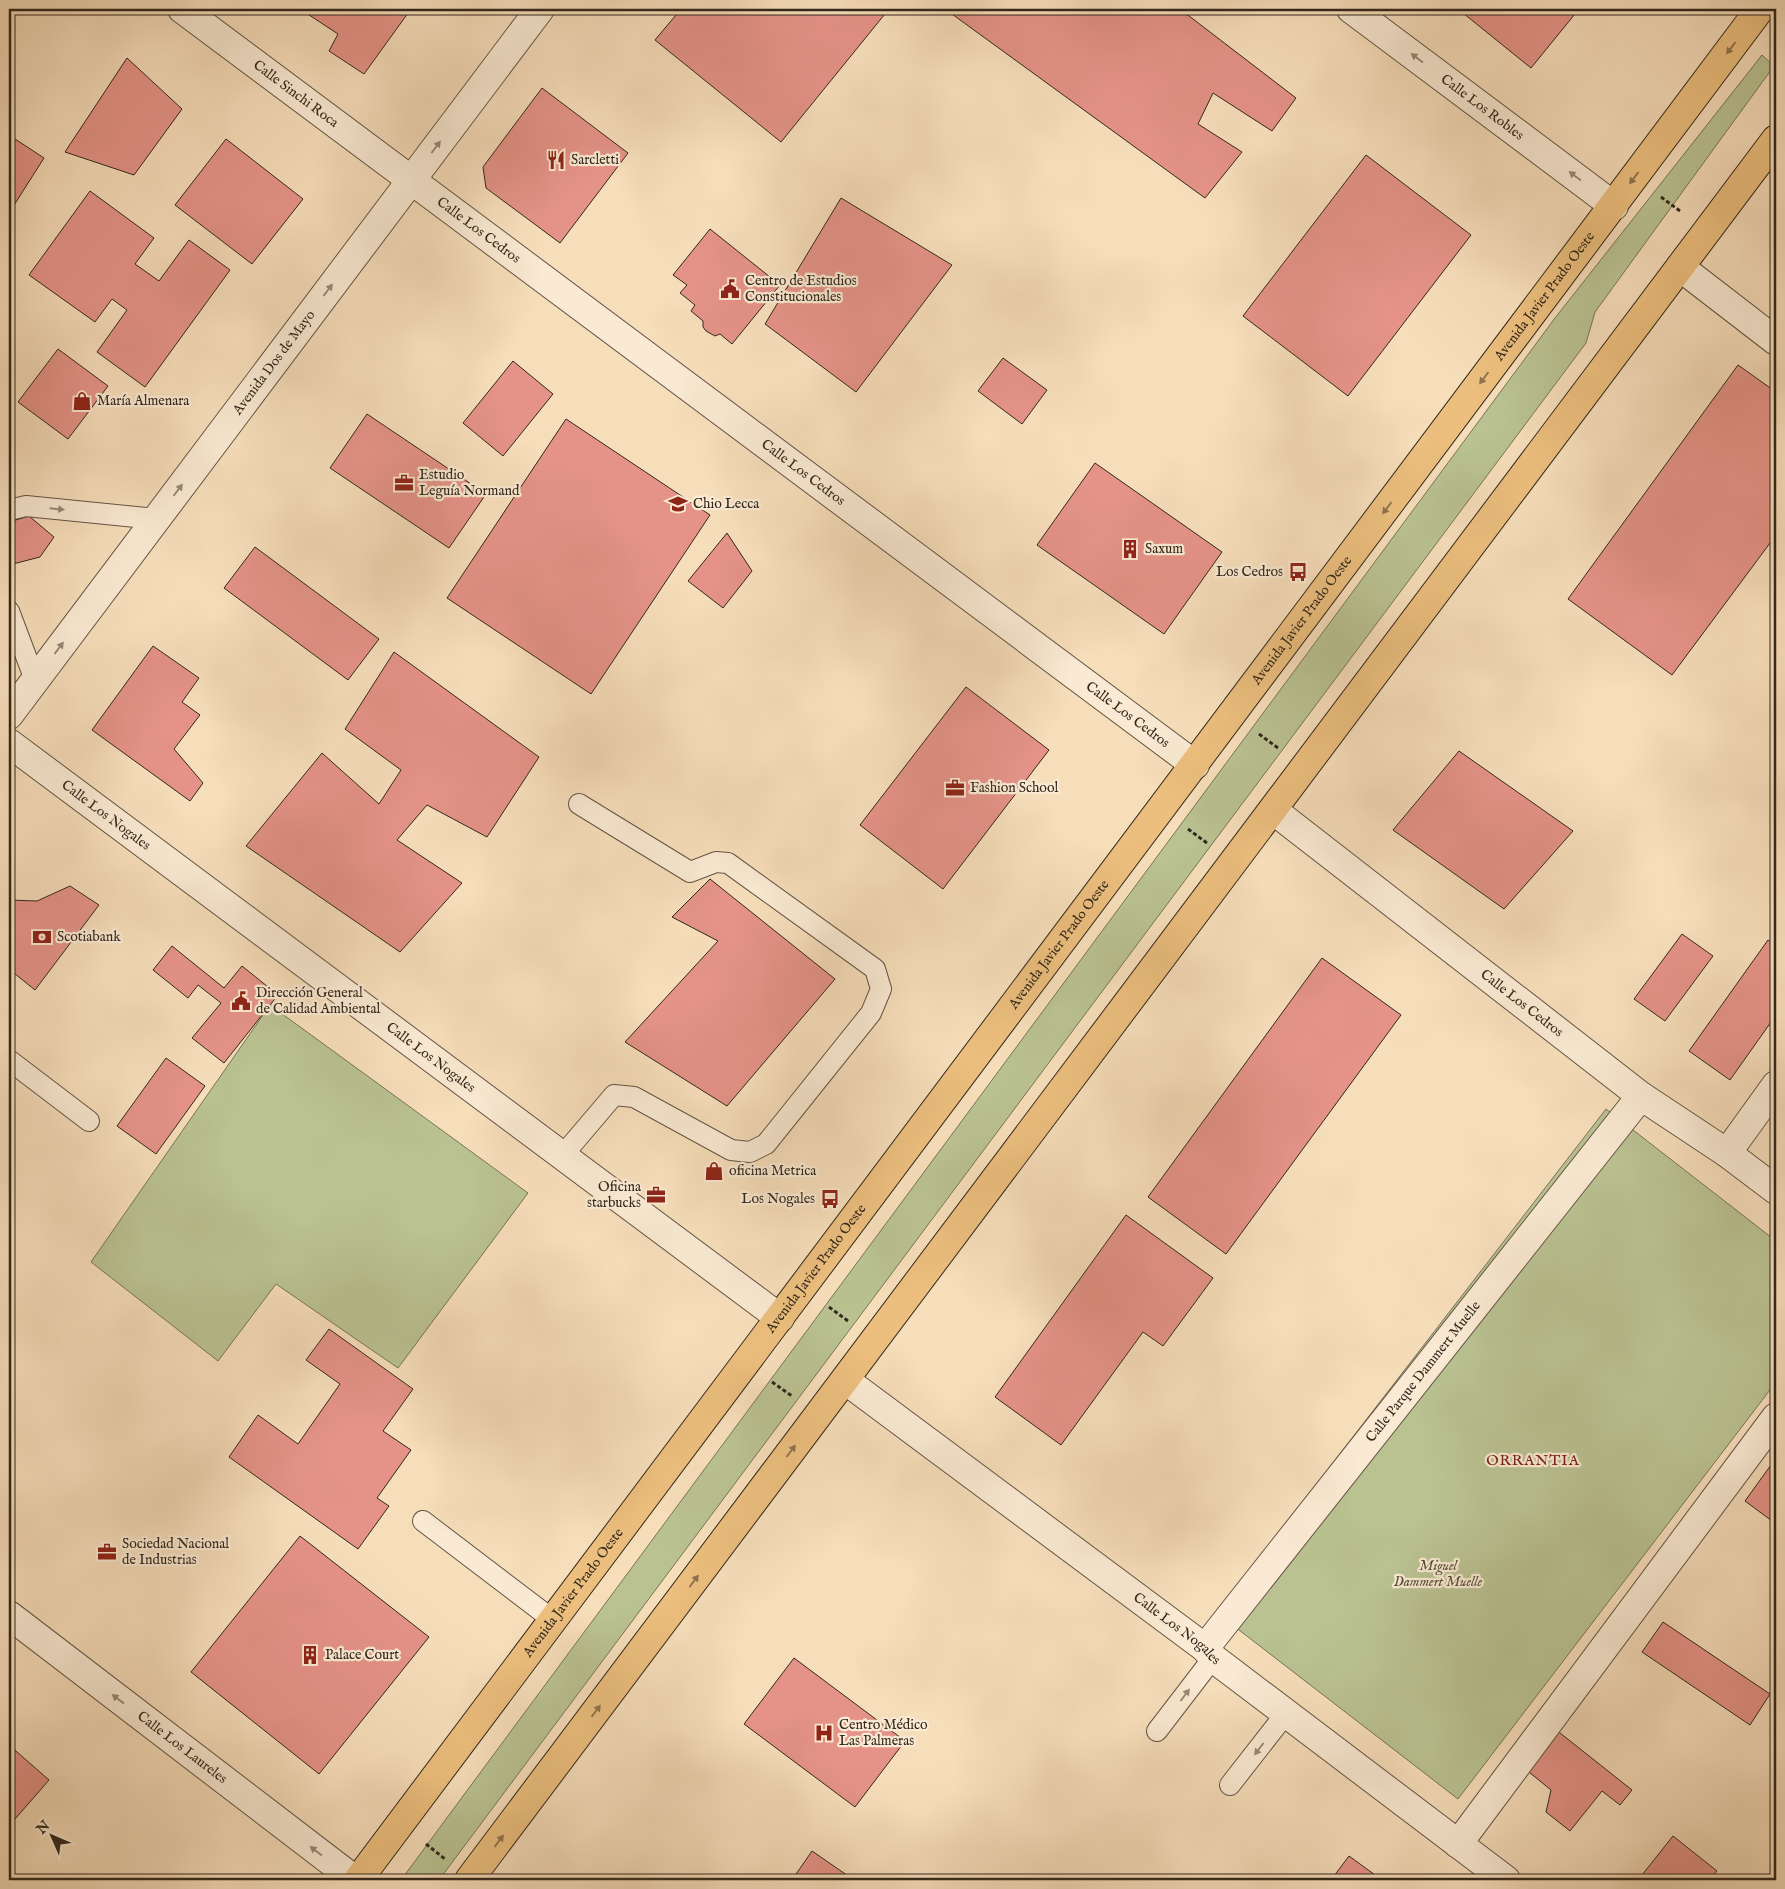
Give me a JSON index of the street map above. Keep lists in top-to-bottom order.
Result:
{
  "streets": {
    "main road": ["Avenida Javier Prado Oeste"],
    "street": [
      "Calle Sinchi Roca",
      "Calle Los Robles",
      "Calle Los Cedros",
      "Avenida Dos de Mayo",
      "Calle Los Nogales",
      "Calle Parque Dammert Muelle",
      "Calle Los Laureles"
    ]
  },
  "crossings": [
    ["Calle Sinchi Roca", "Calle Los Cedros"],
    ["Calle Sinchi Roca", "Avenida Dos de Mayo"],
    ["Calle Los Robles", "Avenida Javier Prado Oeste"],
    ["Calle Los Cedros", "Avenida Javier Prado Oeste"],
    ["Calle Los Cedros", "Avenida Dos de Mayo"],
    ["Calle Los Cedros", "Calle Parque Dammert Muelle"],
    ["Avenida Javier Prado Oeste", "Calle Los Nogales"],
    ["Avenida Javier Prado Oeste", "Calle Los Laureles"],
    ["Calle Los Nogales", "Calle Parque Dammert Muelle"]
  ],
  "one_way": ["Calle Los Robles", "Avenida Dos de Mayo", "Calle Los Laureles"],
  "districts": ["ORRANTIA"],
  "parks": ["Miguel Dammert Muelle"],
  "places": {
    "restaurant": ["Sarcletti"],
    "public building": ["Centro de Estudios Constitucionales", "Dirección General de Calidad Ambiental"],
    "shop": ["María Almenara", "oficina Metrica"],
    "office": [
      "Estudio Leguía Normand",
      "Fashion School",
      "Oficina starbucks",
      "Sociedad Nacional de Industrias"
    ],
    "school or university": ["Chio Lecca"],
    "building": ["Saxum", "Palace Court"],
    "bus stop": ["Los Cedros", "Los Nogales"],
    "bank": ["Scotiabank"],
    "hospital": ["Centro Médico Las Palmeras"]
  },
  "north": "top left"
}
